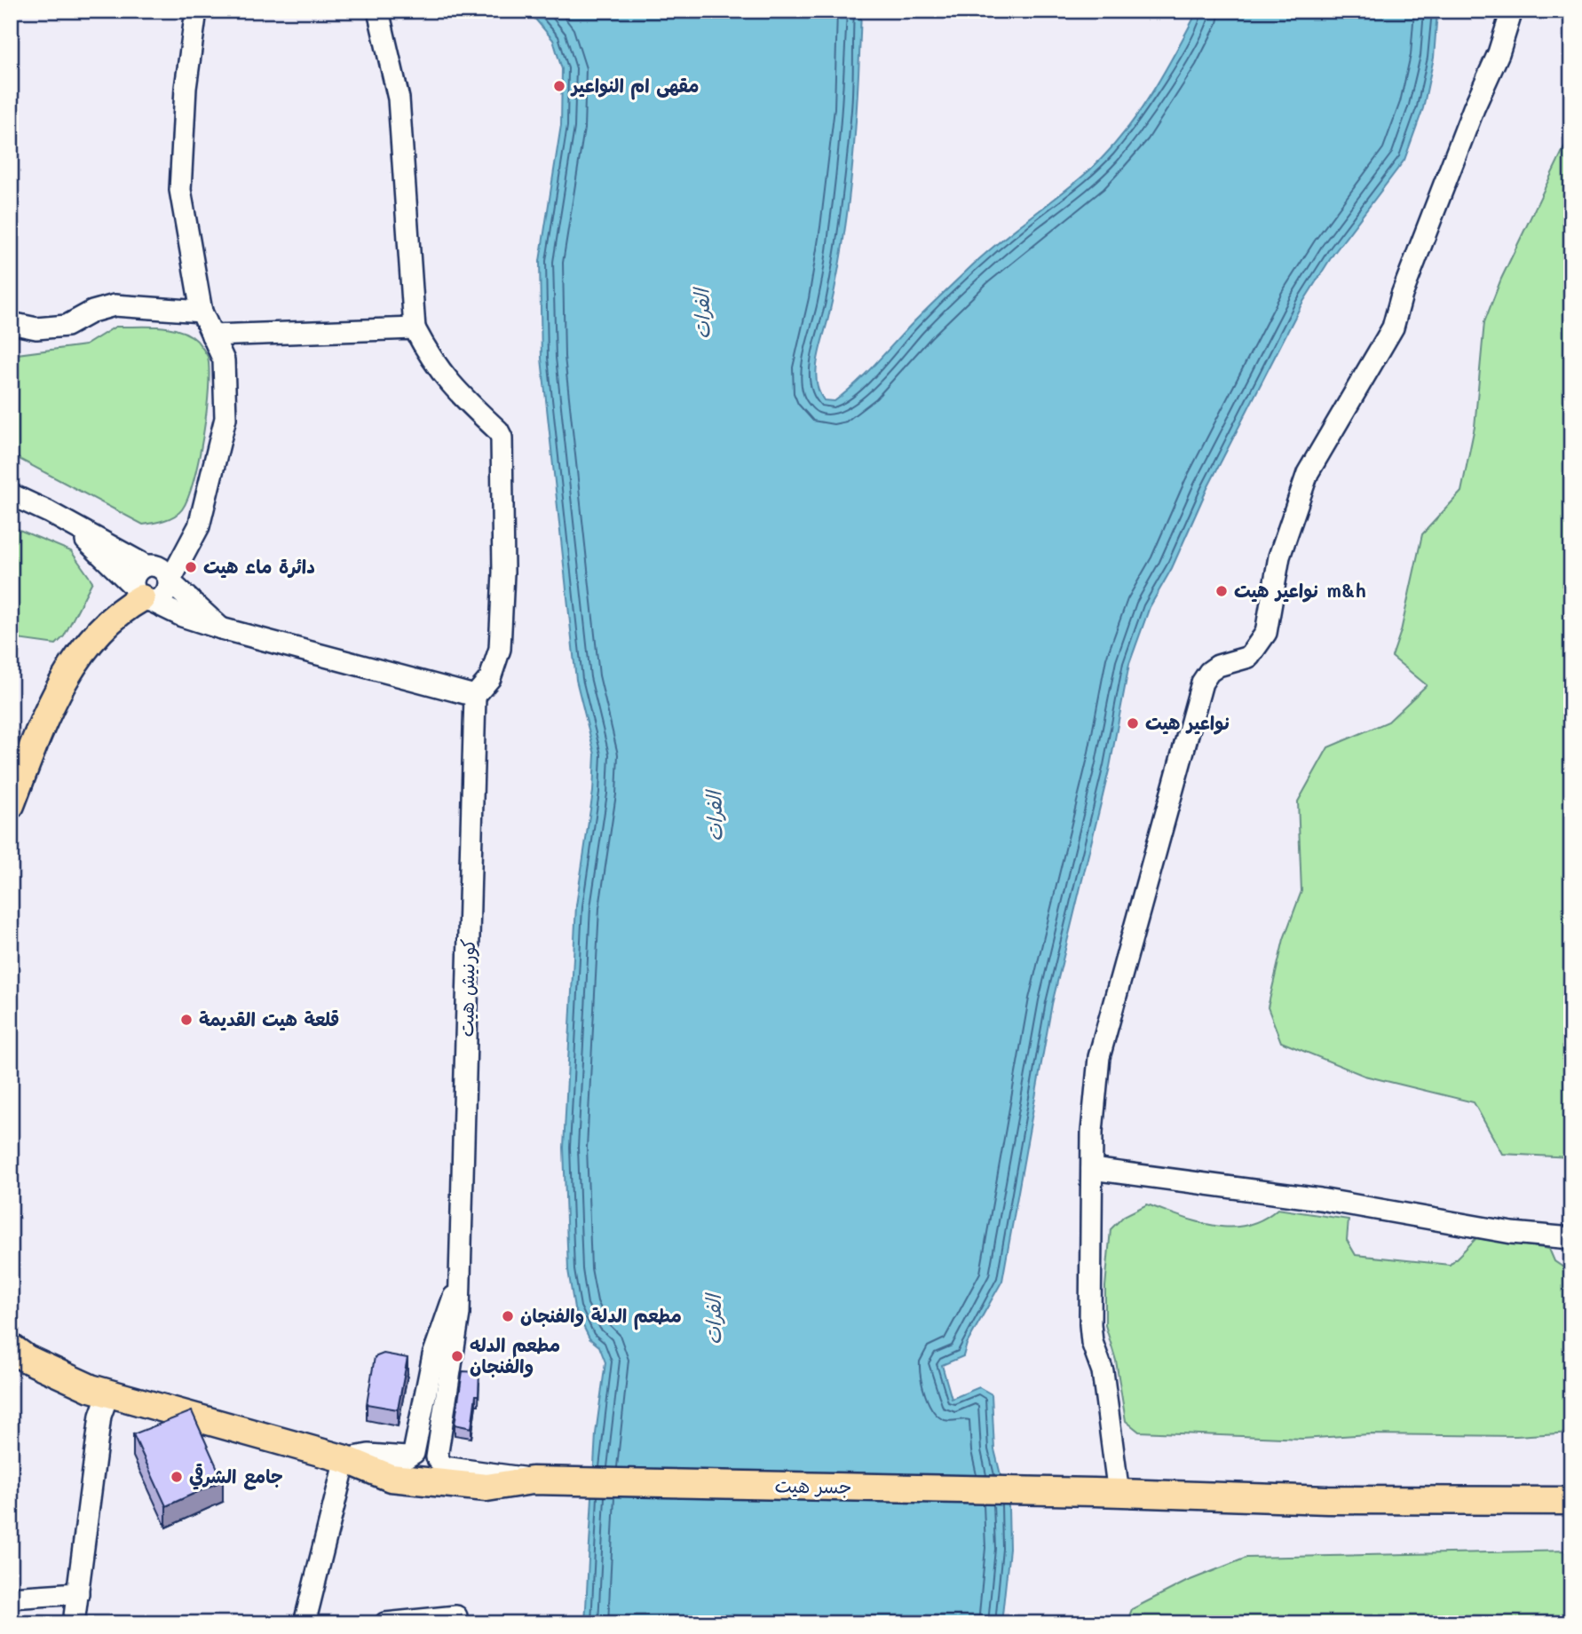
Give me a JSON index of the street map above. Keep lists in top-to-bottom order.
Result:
{
  "streets": {
    "main road": ["جسر هيت"],
    "street": ["كورنيش هيت"]
  },
  "crossings": [
    ["كورنيش هيت", "جسر هيت"]
  ],
  "water": ["الفرات"],
  "places": [
    "مقهى ام النواعير",
    "دائرة ماء هيت",
    "نواعير هيت m&h",
    "نواعير هيت",
    "قلعة هيت القديمة",
    "مطعم الدلة والفنجان",
    "مطعم الدله والفنجان",
    "جامع الشرقي"
  ]
}
